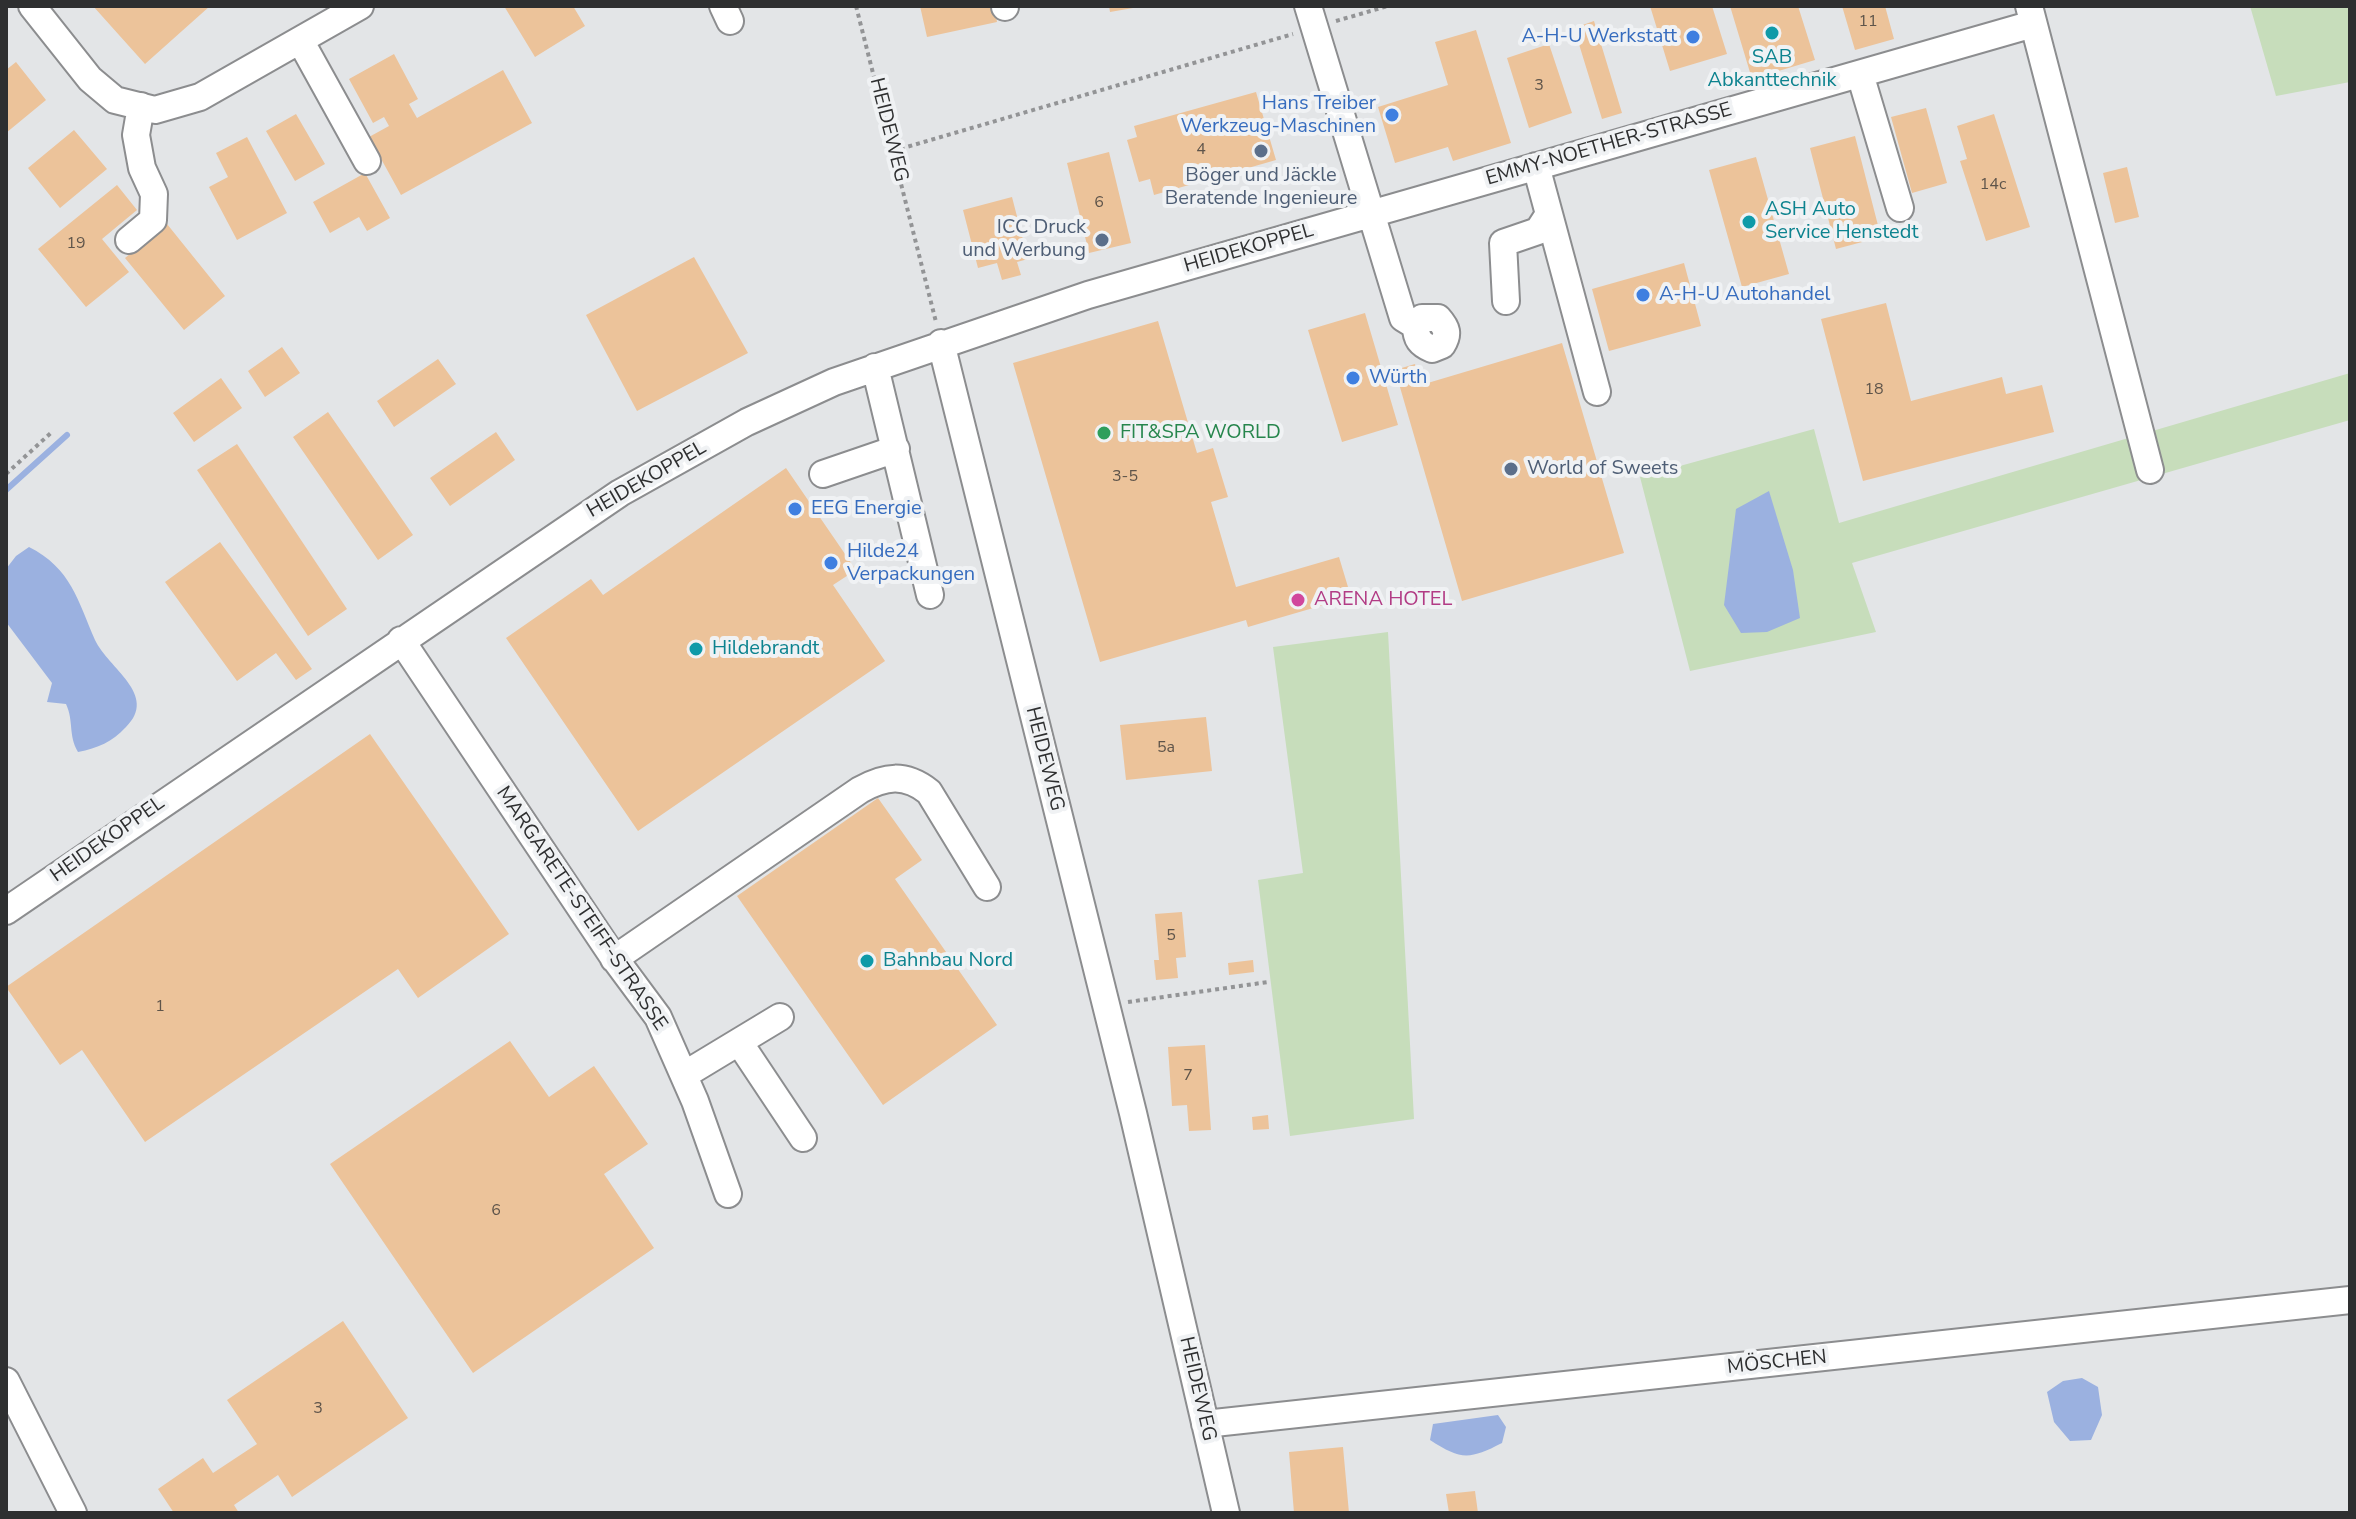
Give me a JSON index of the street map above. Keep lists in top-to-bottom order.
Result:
{
  "streets": {
    "street": [
      "HEIDEWEG",
      "EMMY-NOETHER-STRASSE",
      "HEIDEKOPPEL",
      "MARGARETE-STEIFF-STRASSE",
      "MÖSCHEN"
    ]
  },
  "crossings": [
    ["HEIDEWEG", "HEIDEKOPPEL"],
    ["HEIDEWEG", "MÖSCHEN"],
    ["EMMY-NOETHER-STRASSE", "HEIDEKOPPEL"],
    ["HEIDEKOPPEL", "MARGARETE-STEIFF-STRASSE"]
  ],
  "places": [
    "SAB Abkanttechnik",
    "A-H-U Werkstatt",
    "Hans Treiber Werkzeug-Maschinen",
    "Böger und Jäckle Beratende Ingenieure",
    "ASH Auto Service Henstedt",
    "ICC Druck und Werbung",
    "A-H-U Autohandel",
    "Würth",
    "FIT&SPA WORLD",
    "World of Sweets",
    "EEG Energie",
    "Hilde24 Verpackungen",
    "ARENA HOTEL",
    "Hildebrandt",
    "Bahnbau Nord"
  ],
  "house_numbers": [
    "11",
    "3",
    "4",
    "14c",
    "6",
    "19",
    "18",
    "3-5",
    "5a",
    "5",
    "1",
    "7",
    "6",
    "3"
  ]
}
